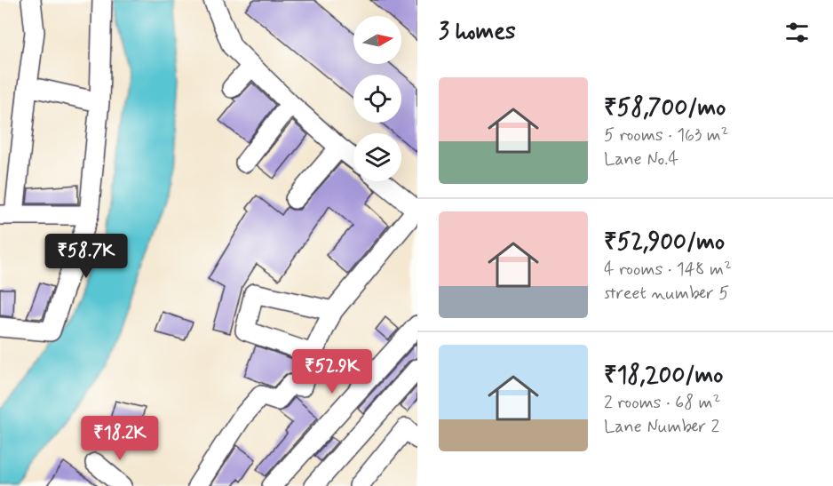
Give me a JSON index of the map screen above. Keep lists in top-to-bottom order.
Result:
{
  "north": "right",
  "page": {
    "heading": "3 homes",
    "list": [
      {
        "name": "₹58,700/mo",
        "note": "5 rooms · 163 m² · Lane No.4"
      },
      {
        "name": "₹52,900/mo",
        "note": "4 rooms · 148 m² · street number 5"
      },
      {
        "name": "₹18,200/mo",
        "note": "2 rooms · 68 m² · Lane Number 2"
      }
    ],
    "price": ["₹58.7K", "₹52.9K", "₹18.2K"]
  }
}
